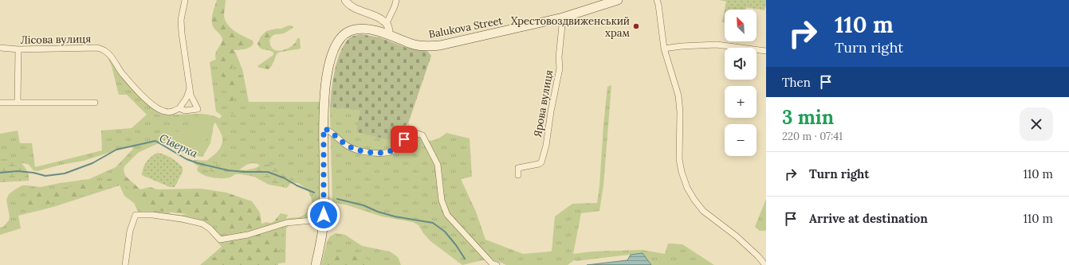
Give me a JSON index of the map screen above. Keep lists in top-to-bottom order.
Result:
{
  "streets": {
    "main road": ["Balukova Street"],
    "street": ["Лісова вулиця", "Ярова вулиця"]
  },
  "crossings": [
    ["Balukova Street", "Ярова вулиця"]
  ],
  "water": ["Сіверка"],
  "places": ["Хрестовоздвиженський храм"],
  "north": "top left",
  "page": {
    "turn": ["110 m", "Turn right"],
    "map_buttons": ["+", "−"],
    "then": "Then",
    "heading": ["3 min", "220 m · 07:41"],
    "list": [
      {
        "name": "Turn right",
        "value": "110 m"
      },
      {
        "name": "Arrive at destination",
        "value": "110 m"
      }
    ]
  }
}
